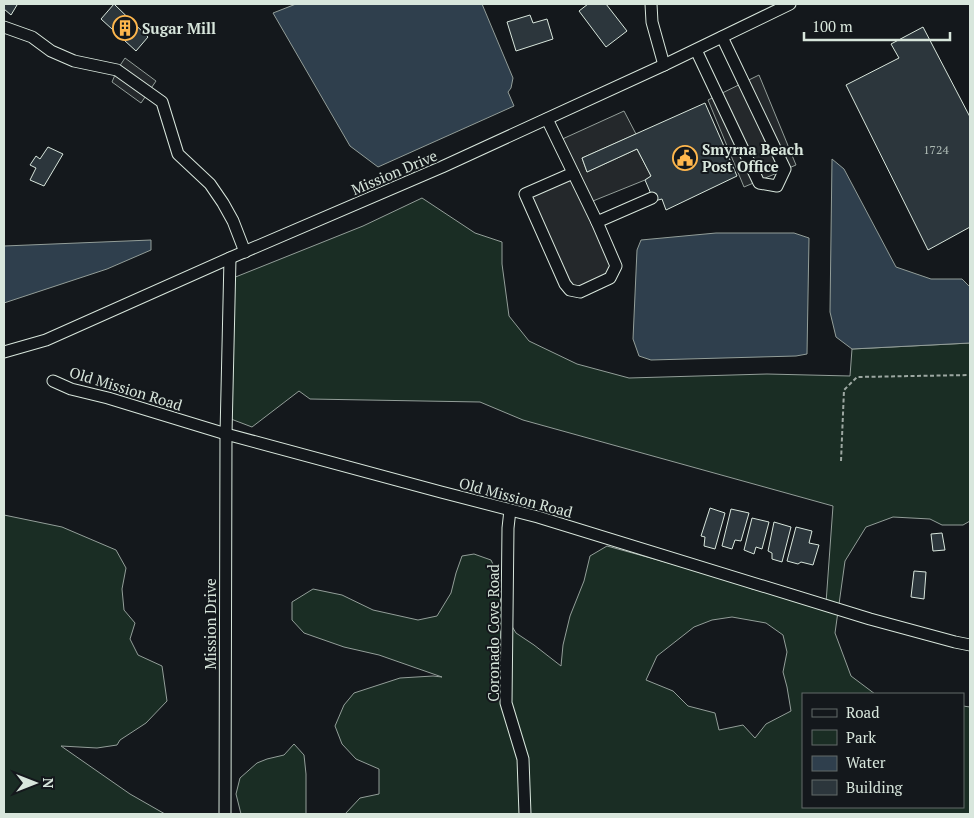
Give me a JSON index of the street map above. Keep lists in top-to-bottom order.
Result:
{
  "streets": {
    "street": ["Mission Drive", "Old Mission Road", "Coronado Cove Road"]
  },
  "crossings": [
    ["Mission Drive", "Old Mission Road"],
    ["Old Mission Road", "Coronado Cove Road"]
  ],
  "places": {
    "building": ["Sugar Mill"],
    "public building": ["Smyrna Beach Post Office"]
  },
  "house_numbers": ["1724"],
  "legend": [
    "Road",
    "Park",
    "Water",
    "Building"
  ],
  "scale_bar": "100 m",
  "north": "right"
}
